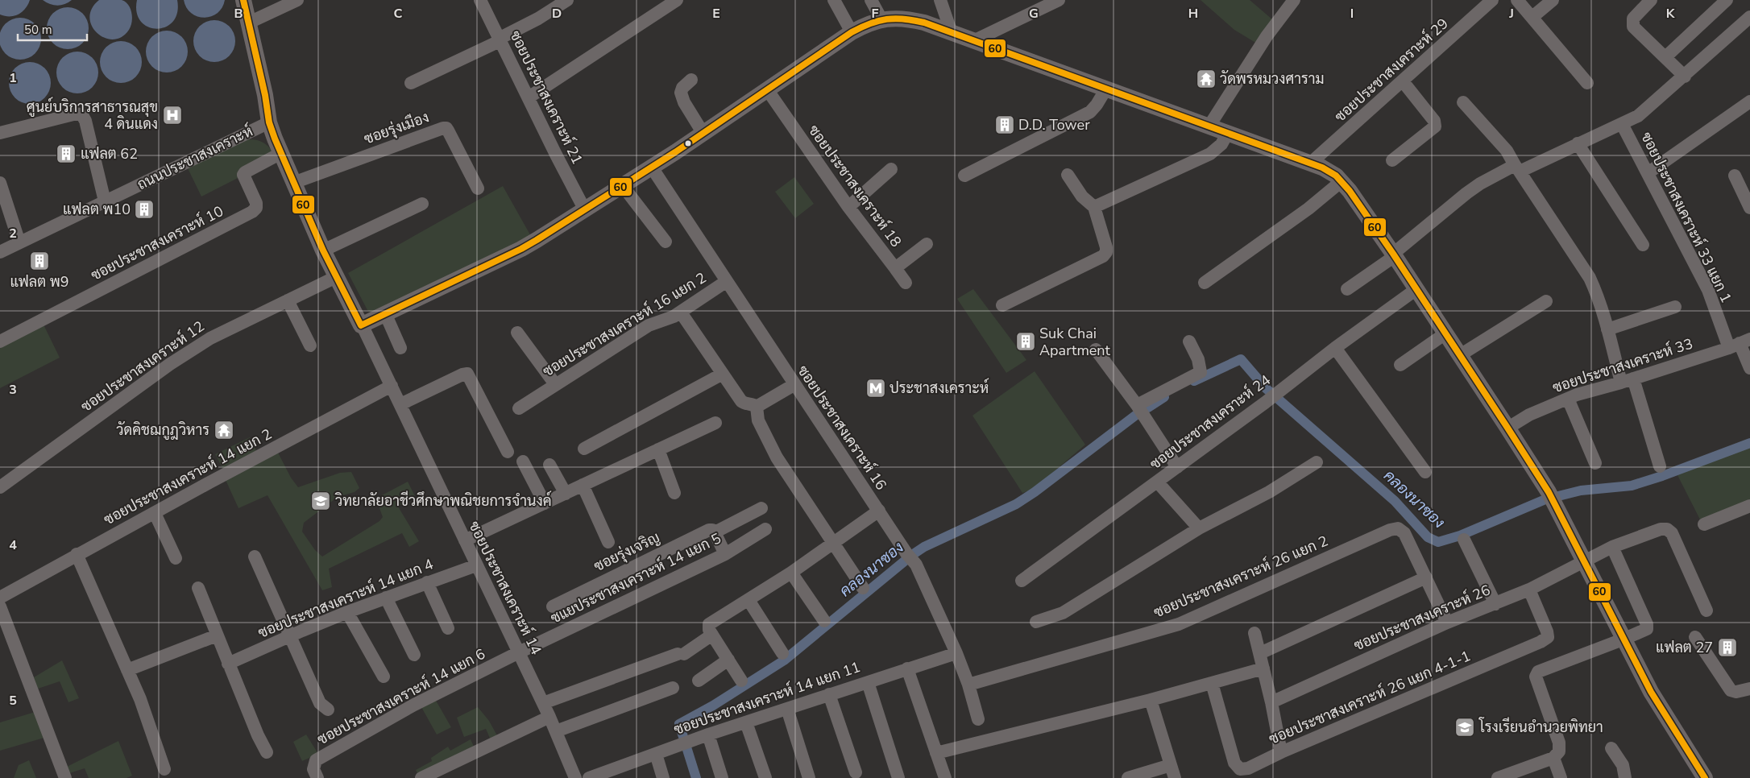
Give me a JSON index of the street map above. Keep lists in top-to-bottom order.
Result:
{
  "streets": {
    "main road": ["ถนนประชาสงเคราะห์"],
    "street": [
      "ซอยประชาสงเคราะห์ 29",
      "ซอยประชาสงเคราะห์ 21",
      "ซอยรุ่งเมือง",
      "ซอยประชาสงเคราะห์ 18",
      "ซอยประชาสงเคราะห์ 33 แยก 1",
      "ซอยประชาสงเคราะห์ 10",
      "ซอยประชาสงเคราะห์ 16 แยก 2",
      "ซอยประชาสงเคราะห์ 33",
      "ซอยประชาสงเคราะห์ 12",
      "ซอยประชาสงเคราะห์ 24",
      "ซอยประชาสงเคราะห์ 16",
      "ซอยประชาสงเคราะห์ 14 แยก 2",
      "ซอยรุ่งเจริญ",
      "ซอยประชาสงเคราะห์ 26 แยก 2",
      "ซแยประชาสงเคราะห์ 14 แยก 5",
      "ซอยประชาสงเคราะห์ 14",
      "ซอยประชาสงเคราะห์ 14 แยก 4",
      "ซอยประชาสงเคราะห์ 26",
      "ซอยประชาสงเคราะห์ 14 แยก 6",
      "ซอยประชาสงเคราะห์ 26 แยก 4-1-1",
      "ซอยประชาสงเคราะห์ 14 แยก 11"
    ]
  },
  "crossings": [
    ["ซอยรุ่งเมือง", "ถนนประชาสงเคราะห์"],
    ["ถนนประชาสงเคราะห์", "ซอยประชาสงเคราะห์ 10"],
    ["ถนนประชาสงเคราะห์", "ซอยประชาสงเคราะห์ 12"],
    ["ถนนประชาสงเคราะห์", "ซอยประชาสงเคราะห์ 14"],
    ["ซอยประชาสงเคราะห์ 33 แยก 1", "ซอยประชาสงเคราะห์ 33"],
    ["ซอยประชาสงเคราะห์ 16 แยก 2", "ซอยประชาสงเคราะห์ 16"],
    ["ซอยประชาสงเคราะห์ 16", "ซอยประชาสงเคราะห์ 26 แยก 2"],
    ["ซอยประชาสงเคราะห์ 16", "ซอยประชาสงเคราะห์ 14 แยก 11"],
    ["ซอยประชาสงเคราะห์ 14 แยก 2", "ซอยประชาสงเคราะห์ 14"],
    ["ซอยประชาสงเคราะห์ 26 แยก 2", "ซอยประชาสงเคราะห์ 26"],
    ["ซแยประชาสงเคราะห์ 14 แยก 5", "ซอยประชาสงเคราะห์ 14"],
    ["ซแยประชาสงเคราะห์ 14 แยก 5", "ซอยประชาสงเคราะห์ 14 แยก 6"],
    ["ซอยประชาสงเคราะห์ 14", "ซอยประชาสงเคราะห์ 14 แยก 4"],
    ["ซอยประชาสงเคราะห์ 14", "ซอยประชาสงเคราะห์ 14 แยก 6"],
    ["ซอยประชาสงเคราะห์ 26", "ซอยประชาสงเคราะห์ 26 แยก 4-1-1"]
  ],
  "water": ["คลองนาซอง"],
  "places": {
    "temple": ["วัดพรหมวงศาราม", "วัดคิชฌกูฎวิหาร"],
    "hospital": ["ศูนย์บริการสาธารณสุข 4 ดินแดง"],
    "building": [
      "D.D. Tower",
      "แฟลต 62",
      "แฟลต พ10",
      "แฟลต พ9",
      "Suk Chai Apartment",
      "แฟลต 27"
    ],
    "metro station": ["ประชาสงเคราะห์"],
    "school or university": ["วิทยาลัยอาชีวศึกษาพณิชยการจำนงค์", "โรงเรียนอำนวยพิทยา"]
  },
  "lines": ["transit line 60"],
  "scale_bar": "50 m",
  "grid": {
    "columns": [
      "B",
      "C",
      "D",
      "E",
      "F",
      "G",
      "H",
      "I",
      "J",
      "K"
    ],
    "rows": [
      "1",
      "2",
      "3",
      "4",
      "5"
    ]
  }
}
